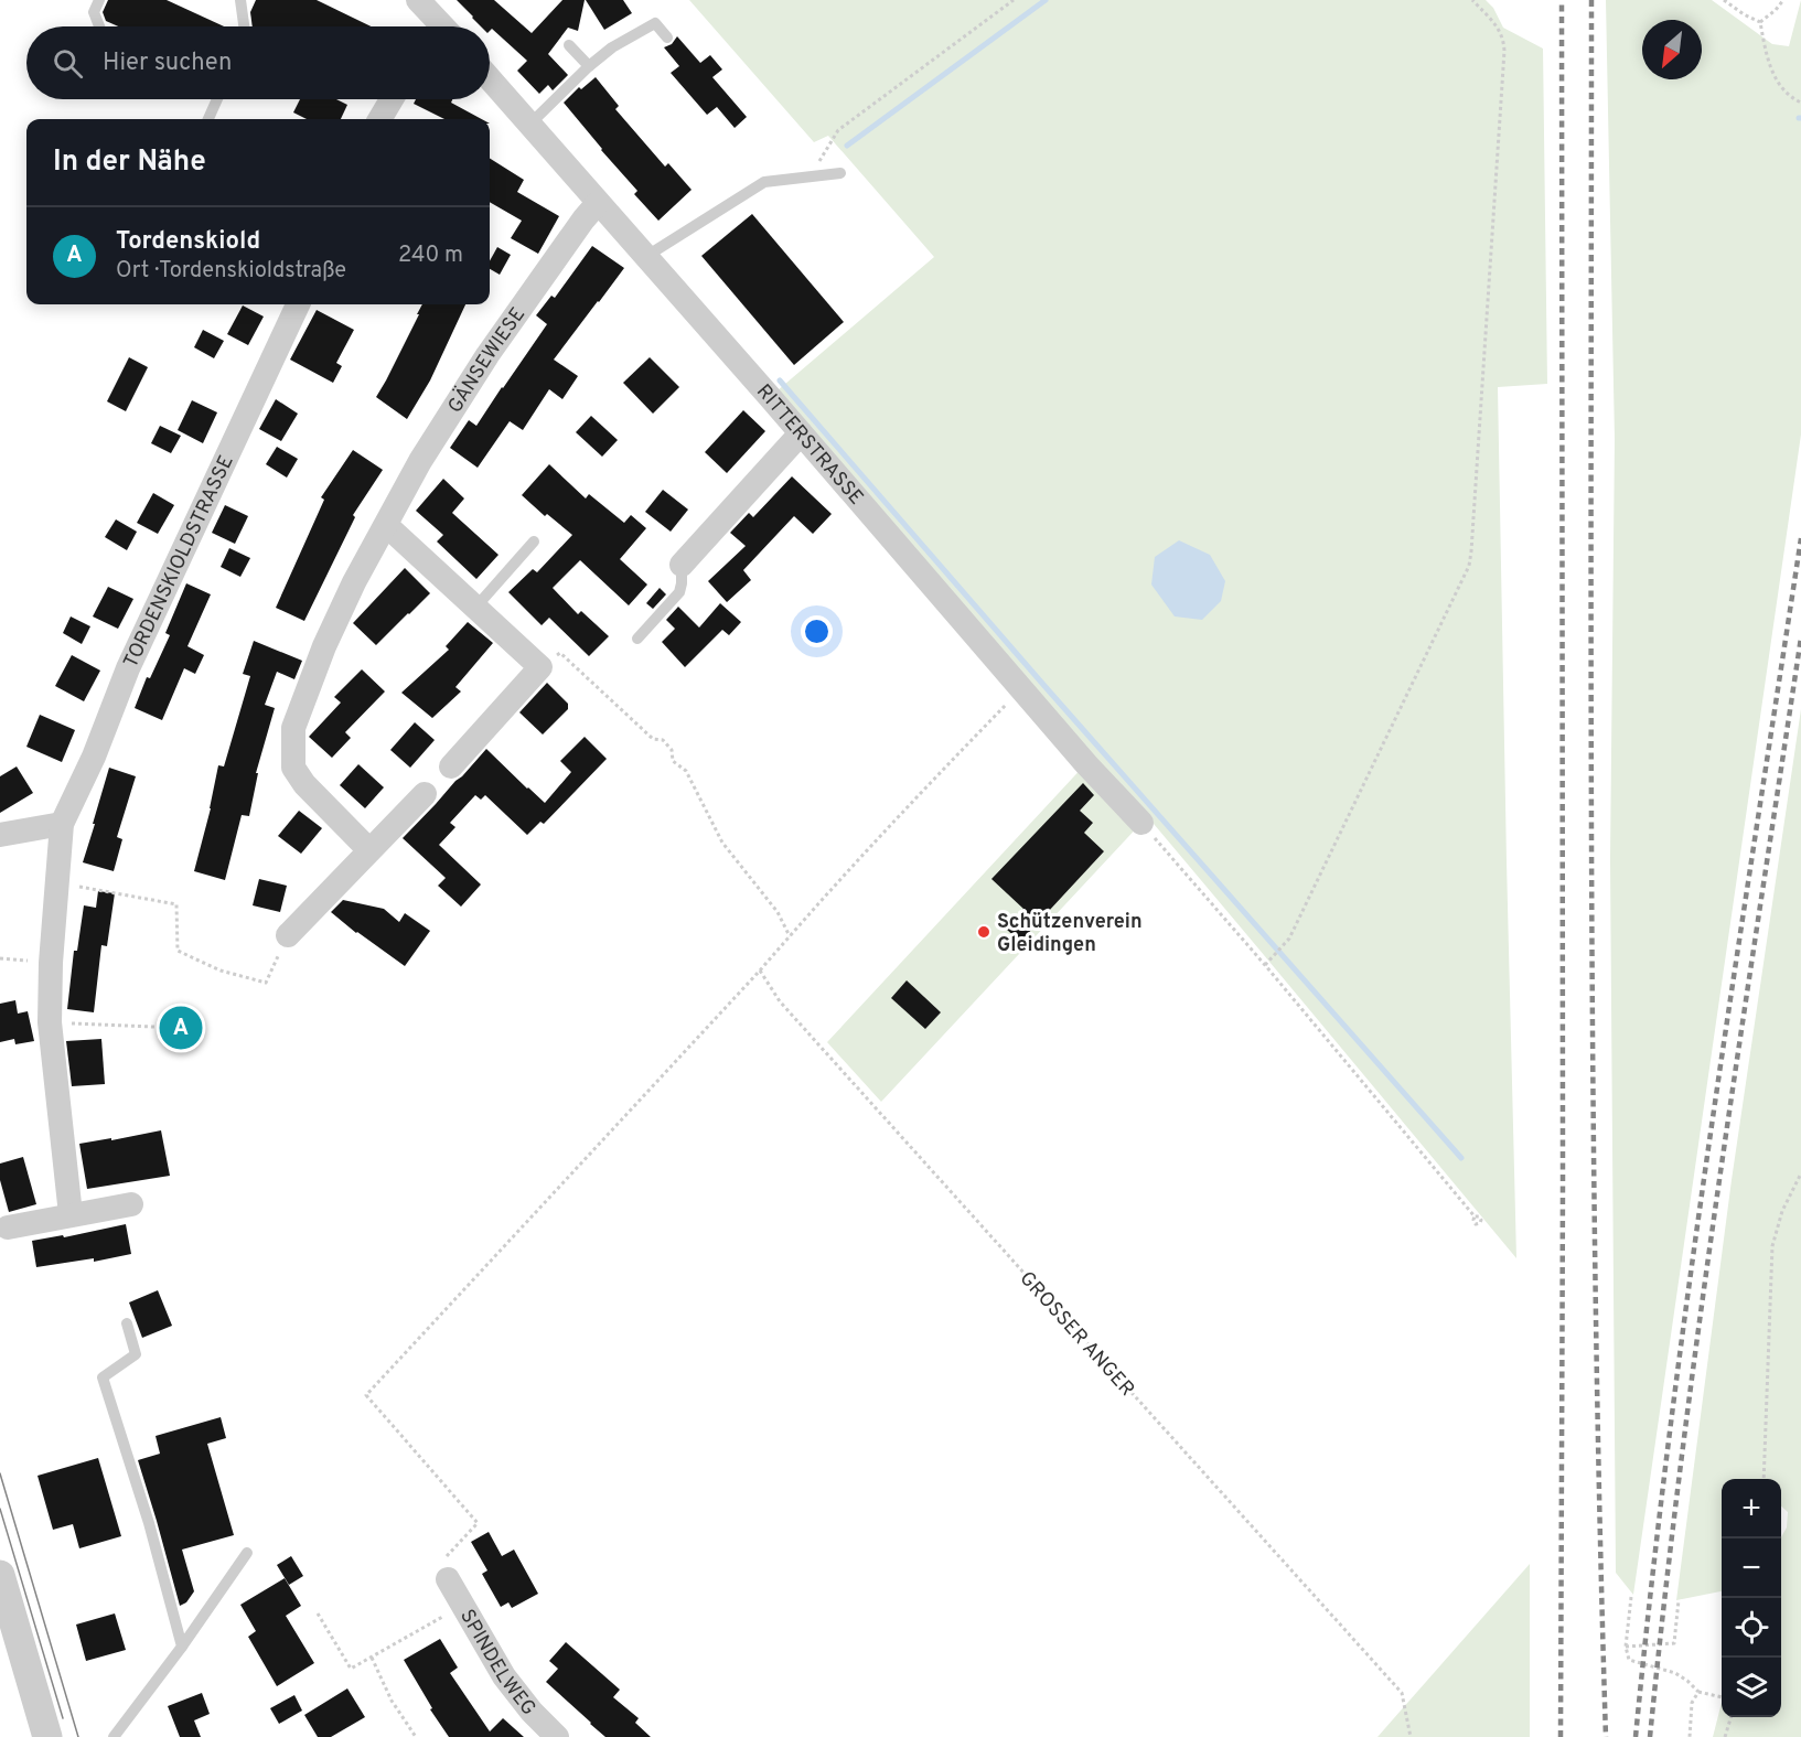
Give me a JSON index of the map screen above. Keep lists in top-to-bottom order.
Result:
{
  "streets": {
    "street": [
      "GÄNSEWIESE",
      "RITTERSTRASSE",
      "TORDENSKIOLDSTRASSE",
      "SPINDELWEG"
    ],
    "path": ["GROSSER ANGER"]
  },
  "crossings": [
    ["GÄNSEWIESE", "RITTERSTRASSE"]
  ],
  "places": ["Schützenverein Gleidingen"],
  "north": "bottom left",
  "page": {
    "search": "Hier suchen",
    "heading": "In der Nähe",
    "list": [
      {
        "mark": "A",
        "name": "Tordenskiold",
        "note": "Ort · Tordenskioldstraße",
        "value": "240 m"
      }
    ],
    "pins": "A",
    "map_buttons": ["+", "−"]
  }
}
